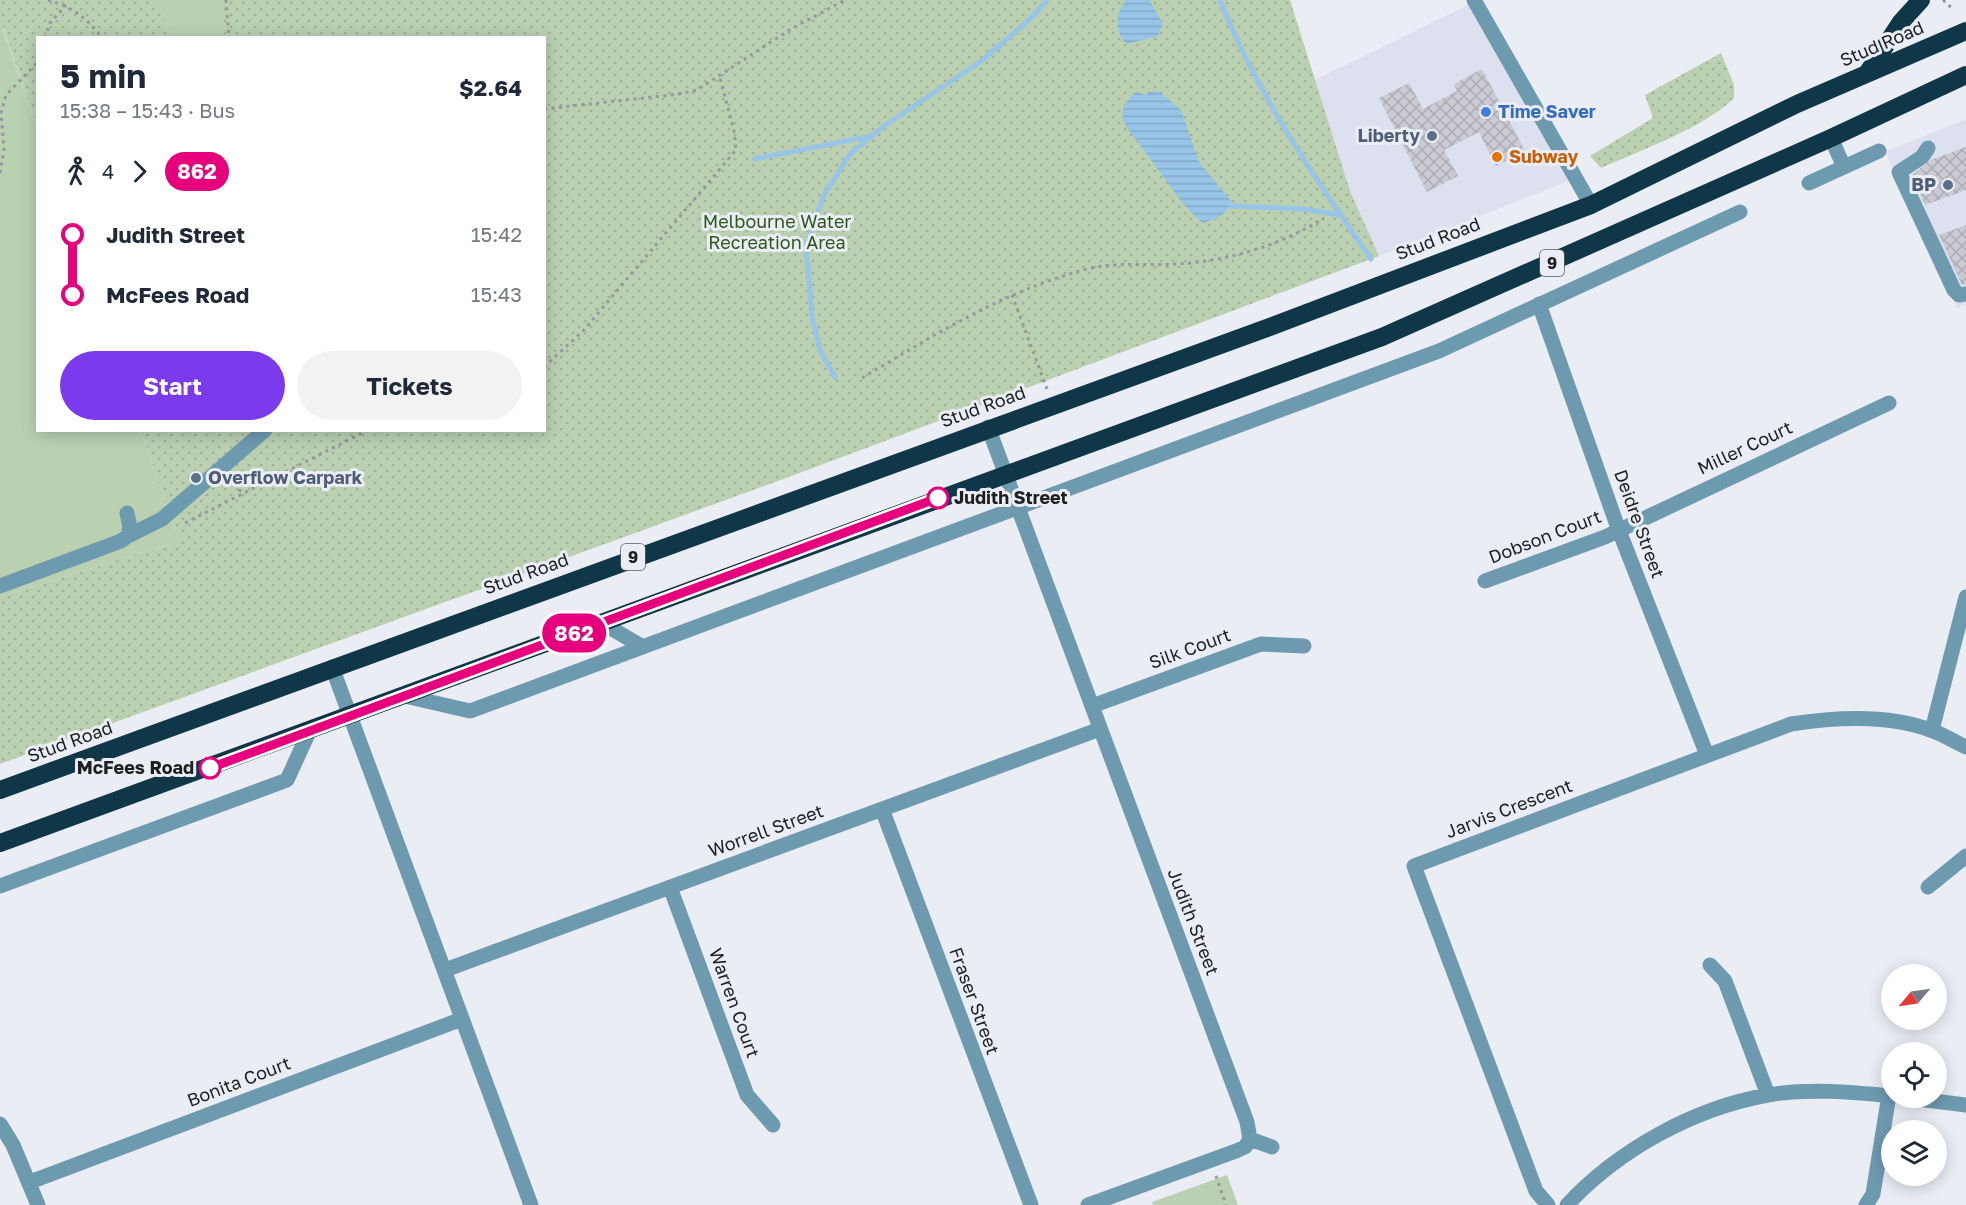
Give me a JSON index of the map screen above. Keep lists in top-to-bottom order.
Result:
{
  "streets": {
    "highway": ["Stud Road", "9"],
    "street": [
      "Miller Court",
      "Deidre Street",
      "Dobson Court",
      "Silk Court",
      "Jarvis Crescent",
      "Worrell Street",
      "Judith Street",
      "Fraser Street",
      "Warren Court",
      "Bonita Court"
    ]
  },
  "crossings": [
    ["Stud Road", "Judith Street"],
    ["9", "Judith Street"],
    ["Miller Court", "Deidre Street"],
    ["Miller Court", "Dobson Court"],
    ["Deidre Street", "Dobson Court"],
    ["Deidre Street", "Jarvis Crescent"],
    ["Silk Court", "Judith Street"],
    ["Worrell Street", "Judith Street"],
    ["Worrell Street", "Fraser Street"],
    ["Worrell Street", "Warren Court"]
  ],
  "parks": ["Melbourne Water Recreation Area"],
  "places": [
    "Time Saver",
    "Liberty",
    "Subway",
    "BP",
    "Overflow Carpark",
    "Judith Street",
    "McFees Road"
  ],
  "lines": ["bus line 862"],
  "north": "bottom left",
  "page": {
    "on_map": "862",
    "heading": ["5 min", "15:38 – 15:43 · Bus", "$2.64"],
    "legs": ["4", "862"],
    "list": [
      {
        "name": "Judith Street",
        "value": "15:42"
      },
      {
        "name": "McFees Road",
        "value": "15:43"
      }
    ],
    "buttons": ["Start", "Tickets"]
  }
}
